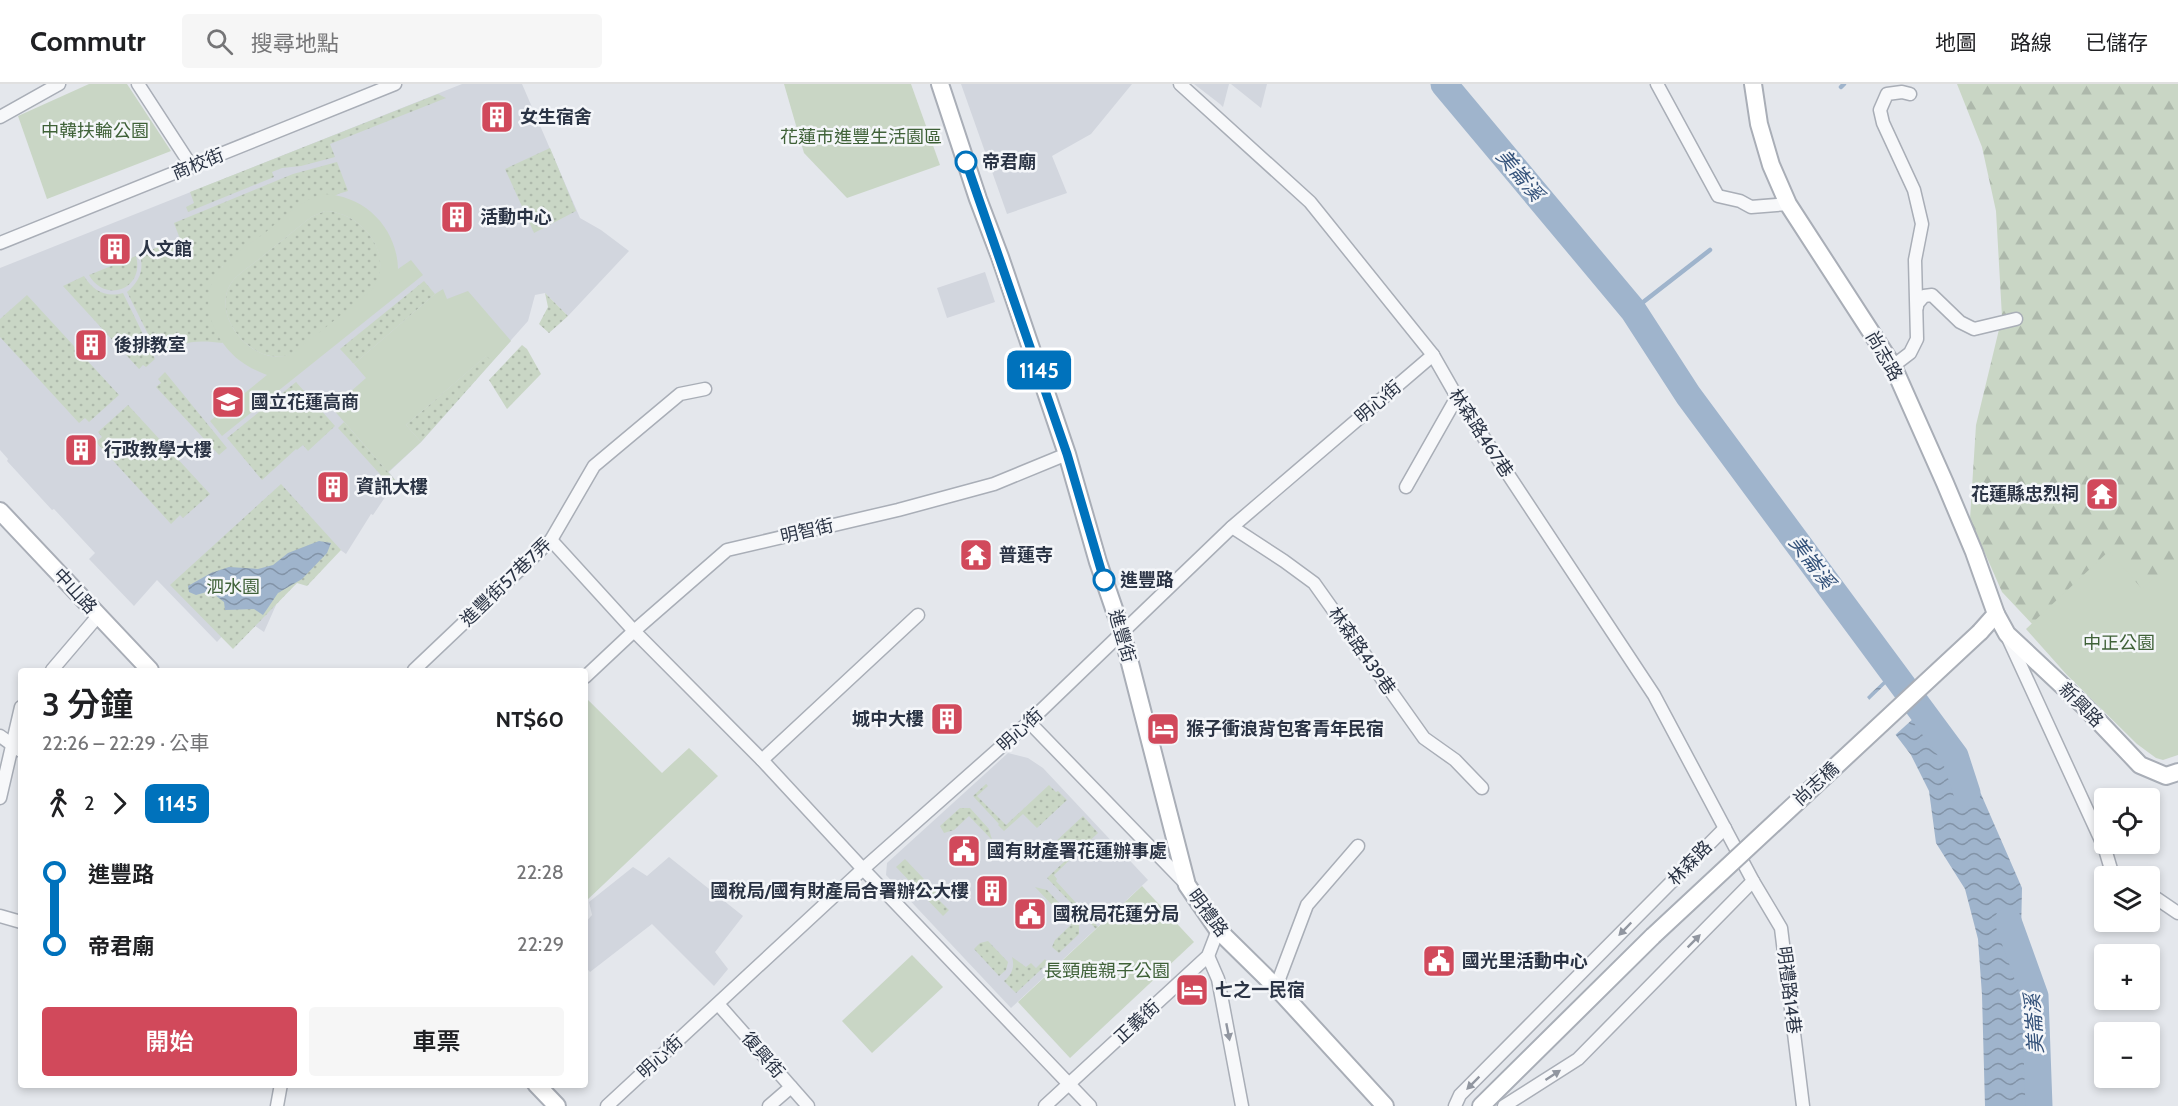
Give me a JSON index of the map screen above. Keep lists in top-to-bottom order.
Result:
{
  "streets": {
    "street": [
      "商校街",
      "尚志路",
      "明心街",
      "林森路467巷",
      "明智街",
      "進豐街57巷7弄",
      "中山路",
      "進豐街",
      "林森路439巷",
      "新興路",
      "尚志橋",
      "林森路",
      "明禮路",
      "明禮路14巷",
      "正義街",
      "復興街"
    ]
  },
  "crossings": [
    ["尚志路", "新興路"],
    ["尚志路", "尚志橋"],
    ["明心街", "林森路467巷"],
    ["明心街", "進豐街"],
    ["明心街", "林森路439巷"],
    ["明心街", "明禮路"],
    ["明心街", "復興街"],
    ["林森路467巷", "林森路"],
    ["明智街", "進豐街"],
    ["進豐街", "明禮路"],
    ["新興路", "尚志橋"],
    ["林森路", "明禮路14巷"],
    ["明禮路", "正義街"]
  ],
  "water": ["美崙溪"],
  "parks": [
    "中韓扶輪公園",
    "花蓮市進豐生活園區",
    "泗水園",
    "中正公園",
    "長頸鹿親子公園"
  ],
  "places": {
    "building": [
      "女生宿舍",
      "活動中心",
      "人文館",
      "後排教室",
      "行政教學大樓",
      "資訊大樓",
      "城中大樓",
      "國稅局/國有財產局合署辦公大樓"
    ],
    "other": ["帝君廟", "進豐路"],
    "school or university": ["國立花蓮高商"],
    "temple": ["花蓮縣忠烈祠", "普蓮寺"],
    "hotel": ["猴子衝浪背包客青年民宿", "七之一民宿"],
    "public building": ["國有財產署花蓮辦事處", "國稅局花蓮分局", "國光里活動中心"]
  },
  "lines": ["bus line 1145"],
  "page": {
    "header": "Commutr",
    "search": "搜尋地點",
    "nav": ["地圖", "路線", "已儲存"],
    "on_map": "1145",
    "heading": ["3 分鐘", "22:26 – 22:29 · 公車", "NT$60"],
    "legs": ["2", "1145"],
    "map_buttons": ["+", "−"],
    "list": [
      {
        "name": "進豐路",
        "value": "22:28"
      },
      {
        "name": "帝君廟",
        "value": "22:29"
      }
    ],
    "buttons": ["開始", "車票"]
  }
}
